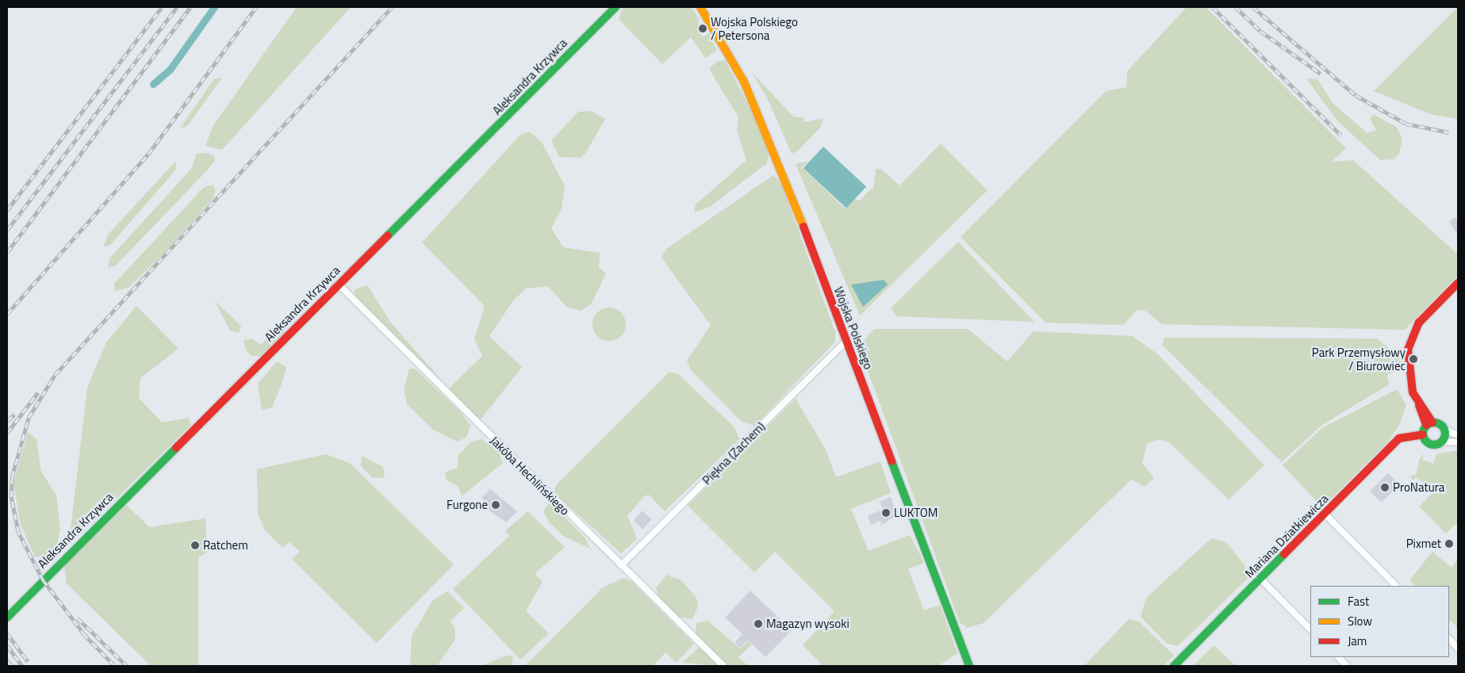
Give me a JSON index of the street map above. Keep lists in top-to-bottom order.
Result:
{
  "streets": {
    "street": [
      "Aleksandra Krzywca",
      "Wojska Polskiego",
      "Piękna (Zachem)",
      "Jakóba Hechlińskiego",
      "Mariana Dziatkiewicza"
    ]
  },
  "crossings": [
    ["Aleksandra Krzywca", "Jakóba Hechlińskiego"],
    ["Wojska Polskiego", "Piękna (Zachem)"],
    ["Piękna (Zachem)", "Jakóba Hechlińskiego"]
  ],
  "places": [
    "Wojska Polskiego / Petersona",
    "Park Przemysłowy / Biurowiec",
    "ProNatura",
    "Furgone",
    "LUKTOM",
    "Pixmet",
    "Ratchem",
    "Magazyn wysoki"
  ],
  "legend": ["Fast", "Slow", "Jam"]
}
